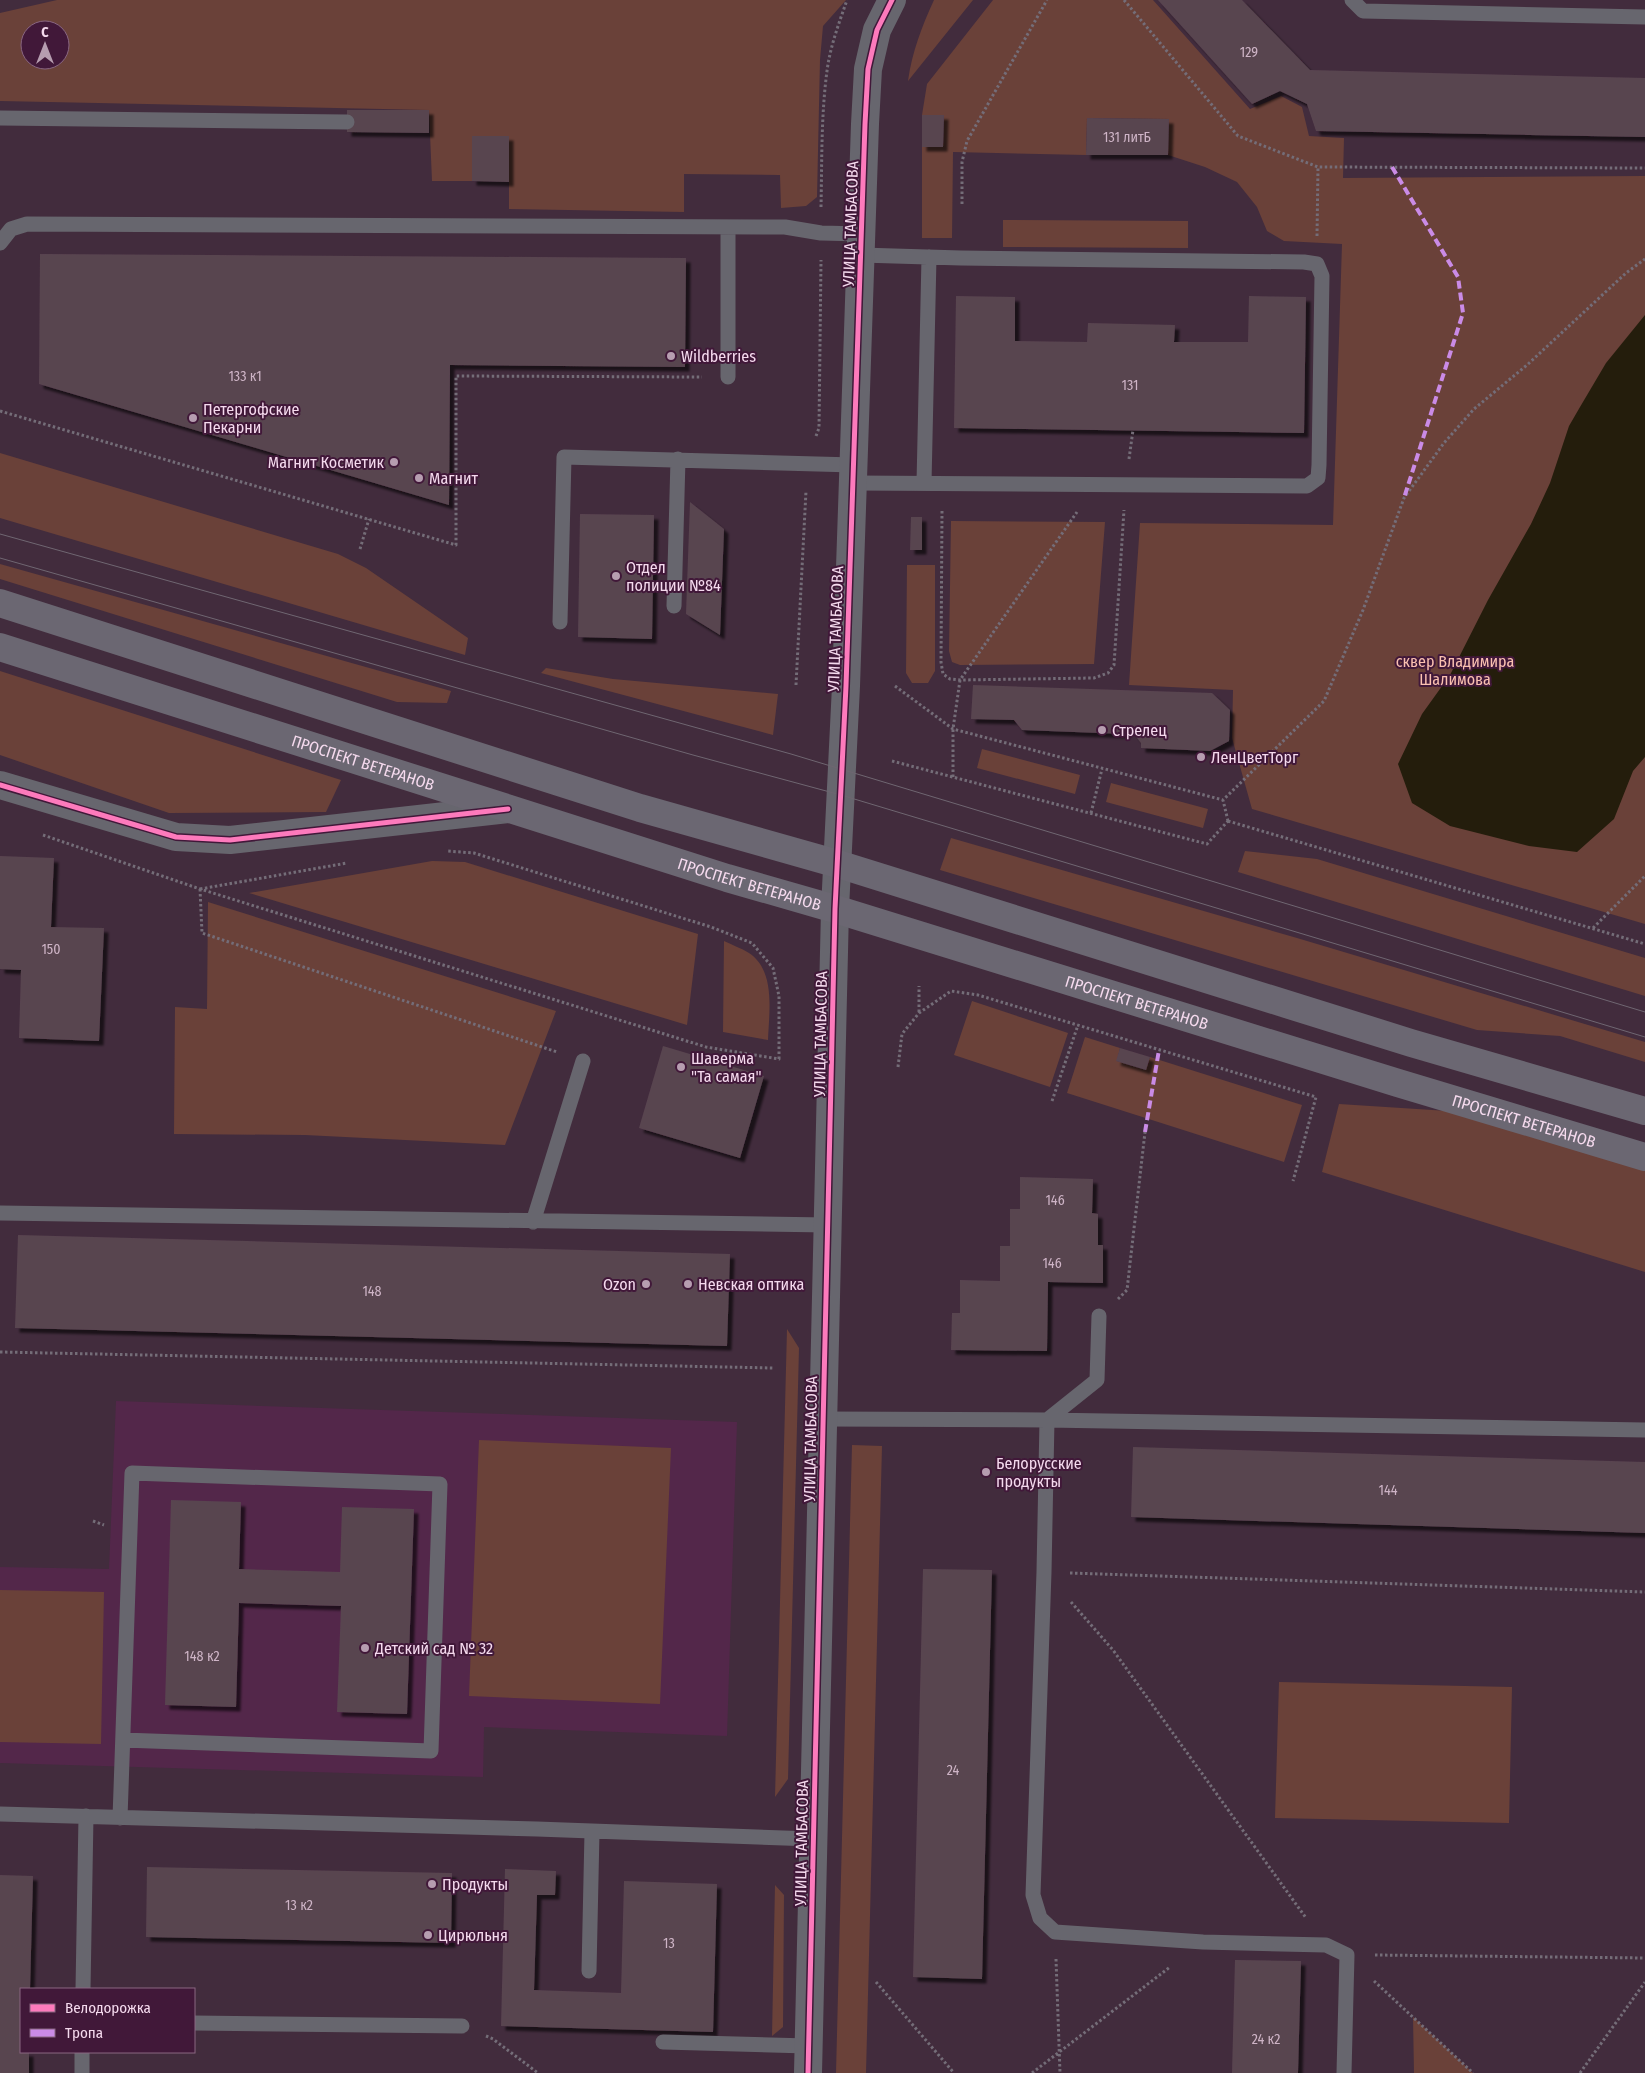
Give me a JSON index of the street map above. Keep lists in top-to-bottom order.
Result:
{
  "streets": {
    "main road": ["ПРОСПЕКТ ВЕТЕРАНОВ"],
    "street": ["УЛИЦА ТАМБАСОВА"]
  },
  "crossings": [
    ["УЛИЦА ТАМБАСОВА", "ПРОСПЕКТ ВЕТЕРАНОВ"]
  ],
  "parks": ["сквер Владимира Шалимова"],
  "places": [
    "Wildberries",
    "Петергофские Пекарни",
    "Магнит Косметик",
    "Магнит",
    "Отдел полиции №84",
    "Стрелец",
    "ЛенЦветТорг",
    "Шаверма \"Та самая\"",
    "Ozon",
    "Невская оптика",
    "Белорусские продукты",
    "Детский сад № 32",
    "Продукты",
    "Цирюльня"
  ],
  "house_numbers": [
    "129",
    "131 литБ",
    "133 к1",
    "131",
    "150",
    "146",
    "146",
    "148",
    "144",
    "148 к2",
    "24",
    "13 к2",
    "13",
    "24 к2"
  ],
  "legend": ["Велодорожка", "Тропа"],
  "north": "top"
}
